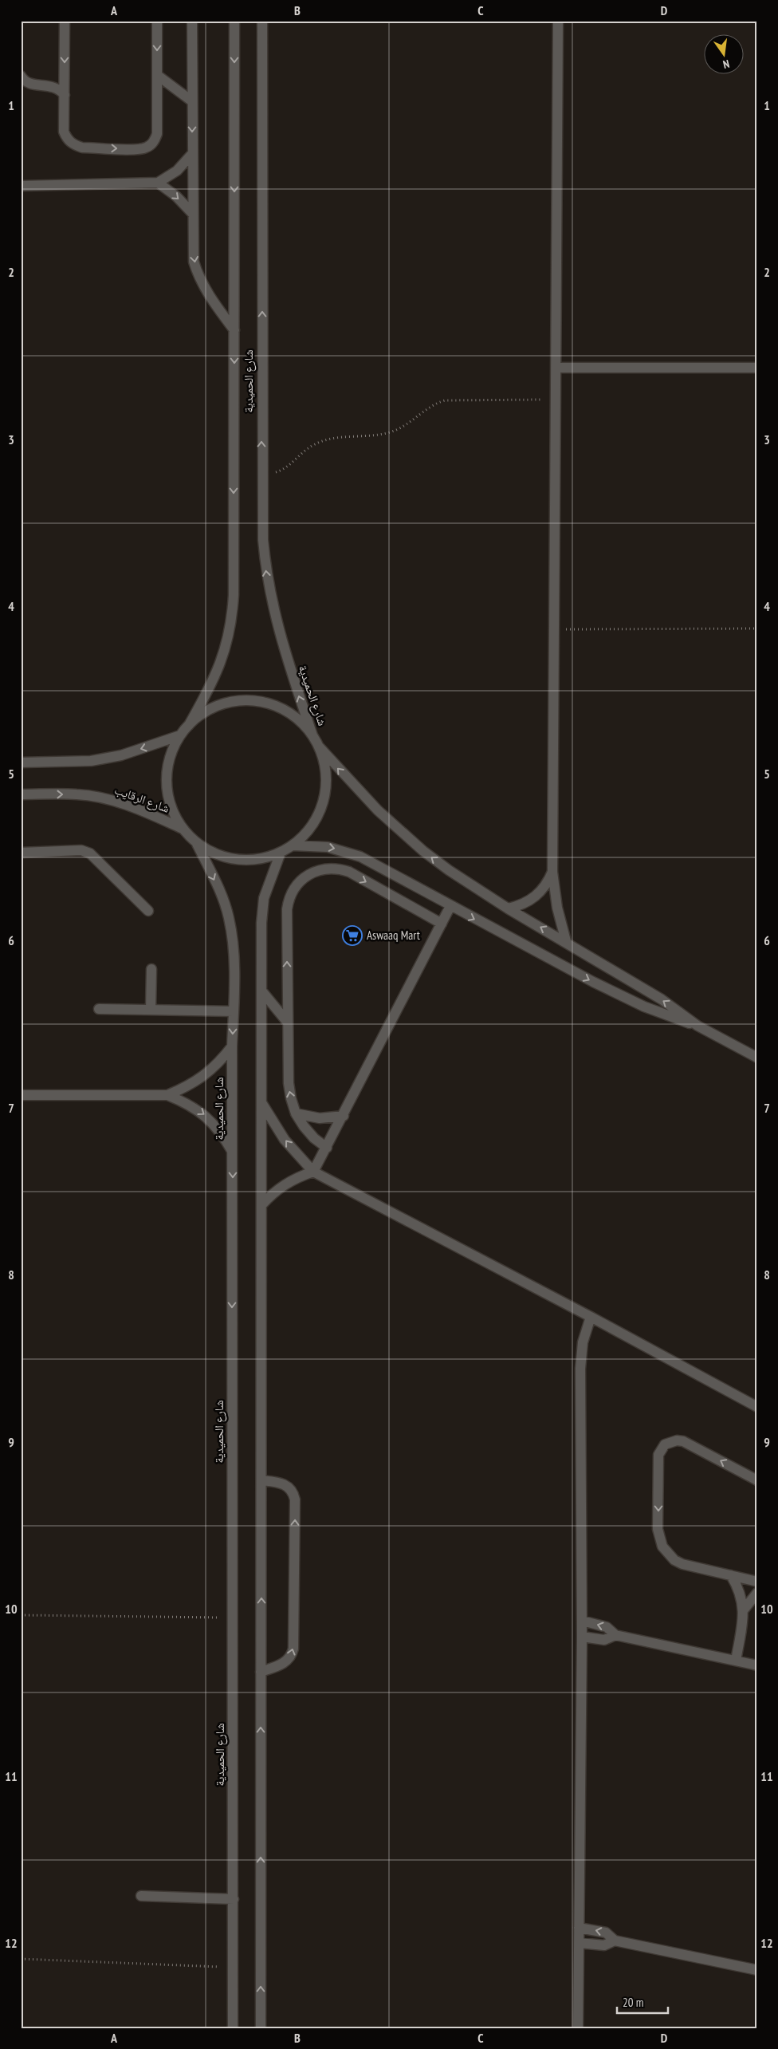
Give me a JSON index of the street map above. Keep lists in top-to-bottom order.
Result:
{
  "streets": {
    "street": ["شارع الحميدية", "شارع الرقايب"]
  },
  "places": {
    "supermarket": ["Aswaaq Mart"]
  },
  "scale_bar": "20 m",
  "north": "bottom",
  "grid": {
    "columns": [
      "A",
      "B",
      "C",
      "D"
    ],
    "rows": [
      "1",
      "2",
      "3",
      "4",
      "5",
      "6",
      "7",
      "8",
      "9",
      "10",
      "11",
      "12"
    ]
  }
}
